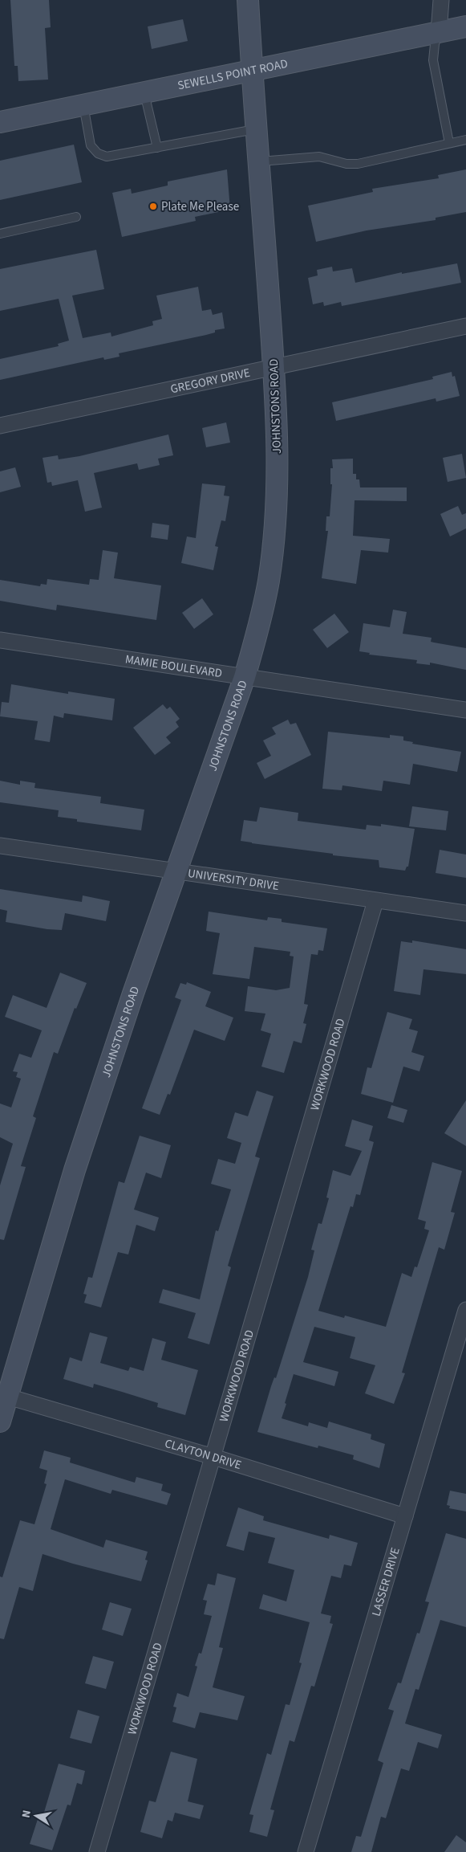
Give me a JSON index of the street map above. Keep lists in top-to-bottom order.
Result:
{
  "streets": {
    "street": [
      "SEWELLS POINT ROAD",
      "GREGORY DRIVE",
      "JOHNSTONS ROAD",
      "MAMIE BOULEVARD",
      "UNIVERSITY DRIVE",
      "WORKWOOD ROAD",
      "CLAYTON DRIVE",
      "LASSER DRIVE"
    ]
  },
  "crossings": [
    ["SEWELLS POINT ROAD", "JOHNSTONS ROAD"],
    ["GREGORY DRIVE", "JOHNSTONS ROAD"],
    ["JOHNSTONS ROAD", "MAMIE BOULEVARD"],
    ["JOHNSTONS ROAD", "UNIVERSITY DRIVE"],
    ["JOHNSTONS ROAD", "CLAYTON DRIVE"],
    ["UNIVERSITY DRIVE", "WORKWOOD ROAD"],
    ["WORKWOOD ROAD", "CLAYTON DRIVE"],
    ["CLAYTON DRIVE", "LASSER DRIVE"]
  ],
  "places": ["Plate Me Please"],
  "north": "left"
}
